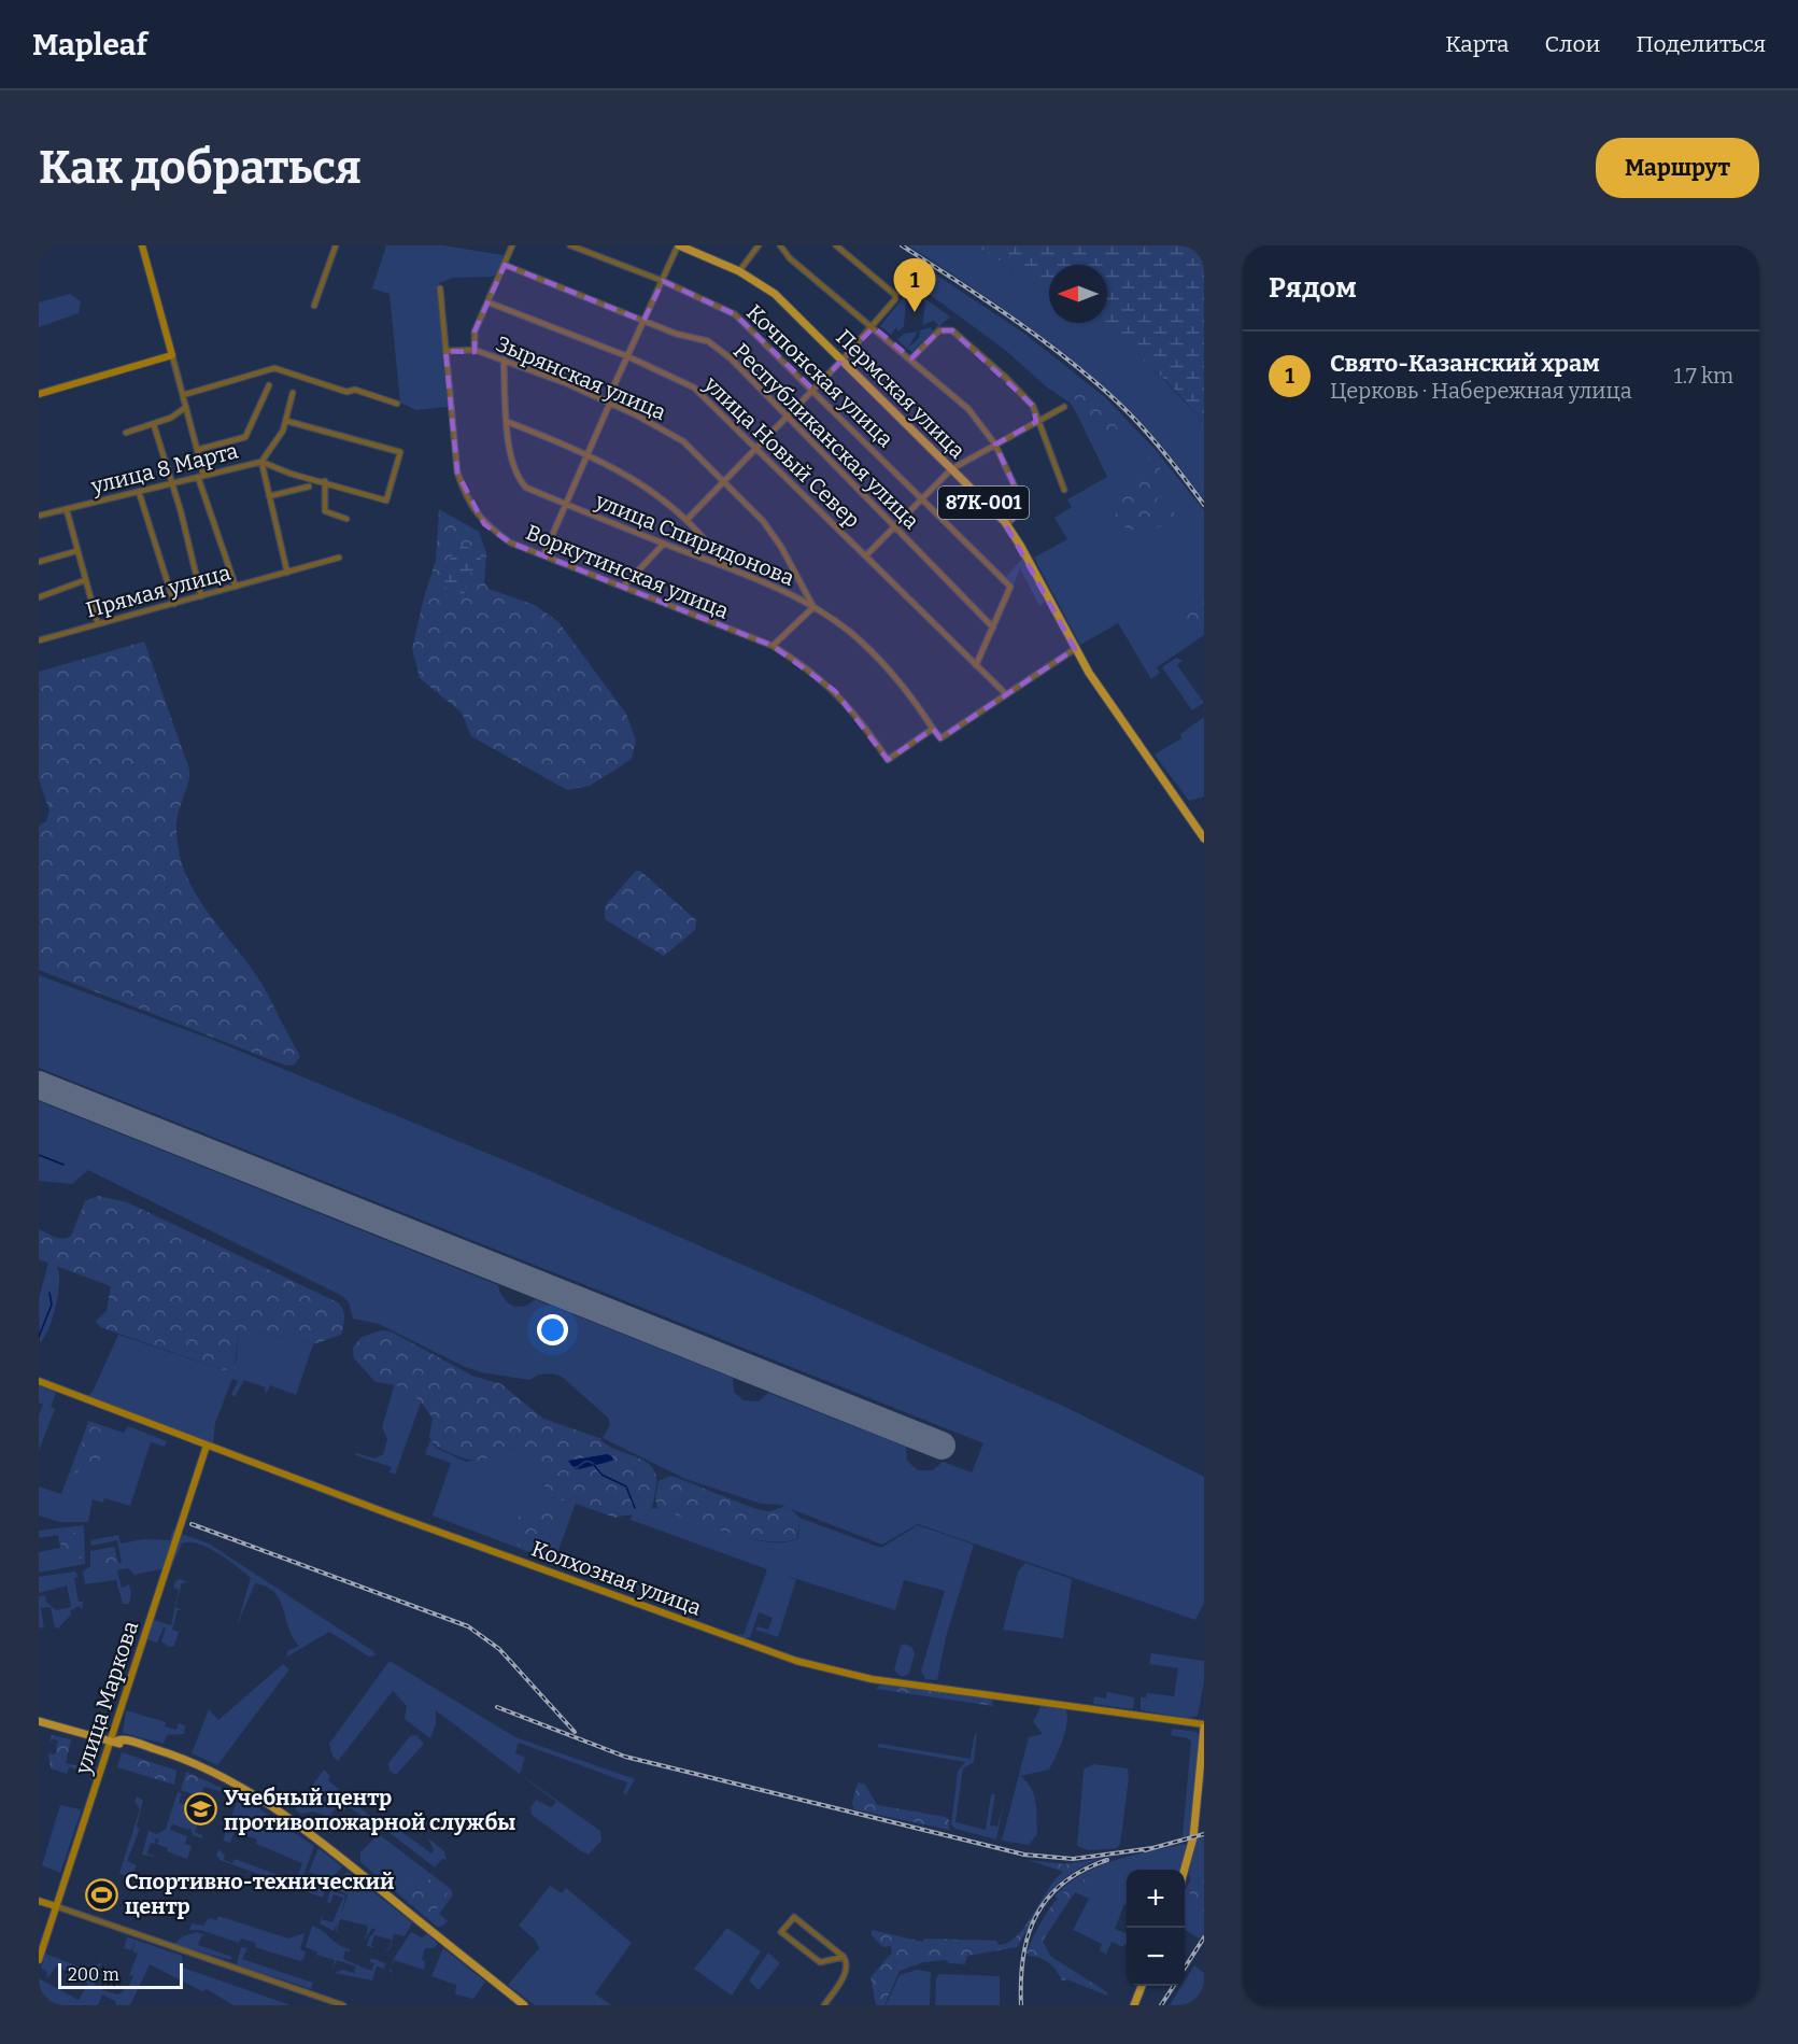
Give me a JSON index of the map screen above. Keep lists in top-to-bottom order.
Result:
{
  "streets": {
    "main road": ["Пермская улица", "87К-001"],
    "street": [
      "Кочпонская улица",
      "Зырянская улица",
      "Республиканская улица",
      "улица Новый Север",
      "улица 8 Марта",
      "улица Спиридонова",
      "Воркутинская улица",
      "Прямая улица",
      "Колхозная улица",
      "улица Маркова"
    ]
  },
  "crossings": [
    ["Кочпонская улица", "Республиканская улица"],
    ["Зырянская улица", "улица Спиридонова"],
    ["Зырянская улица", "Воркутинская улица"],
    ["улица Спиридонова", "Воркутинская улица"],
    ["Колхозная улица", "улица Маркова"]
  ],
  "places": {
    "school or university": ["Учебный центр противопожарной службы"],
    "sports": ["Спортивно-технический центр"]
  },
  "scale_bar": "200 m",
  "north": "left",
  "page": {
    "header": "Mapleaf",
    "nav": ["Карта", "Слои", "Поделиться"],
    "buttons": "Маршрут",
    "title": "Как добраться",
    "heading": "Рядом",
    "pins": "1",
    "list": [
      {
        "mark": "1",
        "name": "Свято-Казанский храм",
        "note": "Церковь · Набережная улица",
        "value": "1.7 km"
      }
    ],
    "map_buttons": ["+", "−"],
    "scale": "200 m"
  }
}
